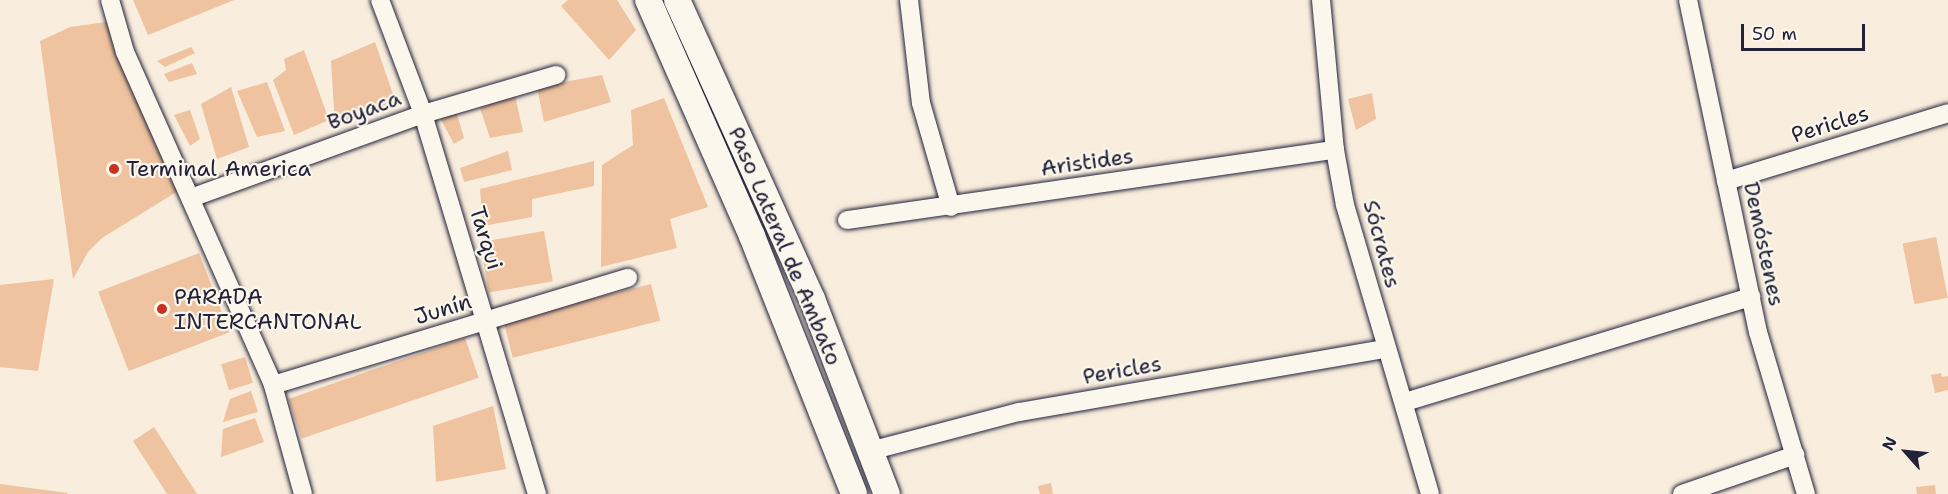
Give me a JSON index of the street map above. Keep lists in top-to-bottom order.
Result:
{
  "streets": {
    "highway": ["Paso Lateral de Ambato"],
    "street": [
      "Boyaca",
      "Pericles",
      "Aristides",
      "Tarqui",
      "Sócrates",
      "Demóstenes",
      "Junín"
    ]
  },
  "crossings": [
    ["Boyaca", "Tarqui"],
    ["Pericles", "Sócrates"],
    ["Pericles", "Demóstenes"],
    ["Pericles", "Paso Lateral de Ambato"],
    ["Aristides", "Sócrates"],
    ["Tarqui", "Junín"]
  ],
  "places": ["Terminal America", "PARADA INTERCANTONAL"],
  "scale_bar": "50 m",
  "north": "top left"
}
